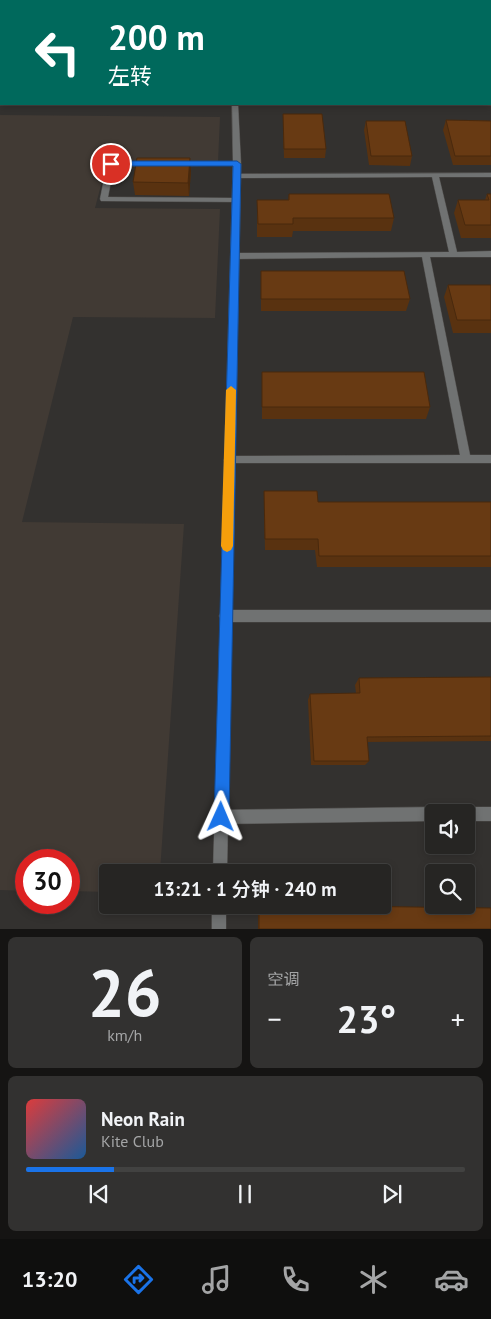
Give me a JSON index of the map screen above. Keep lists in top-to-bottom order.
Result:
{
  "page": {
    "turn": ["200 m", "左转"],
    "limit": "30",
    "trip": "13:21 · 1 分钟 · 240 m",
    "tile": [
      ["26", "km/h"],
      "空调"
    ],
    "heat": ["−", "23°", "+"],
    "song": ["Neon Rain", "Kite Club"],
    "tabs": "13:20"
  }
}
